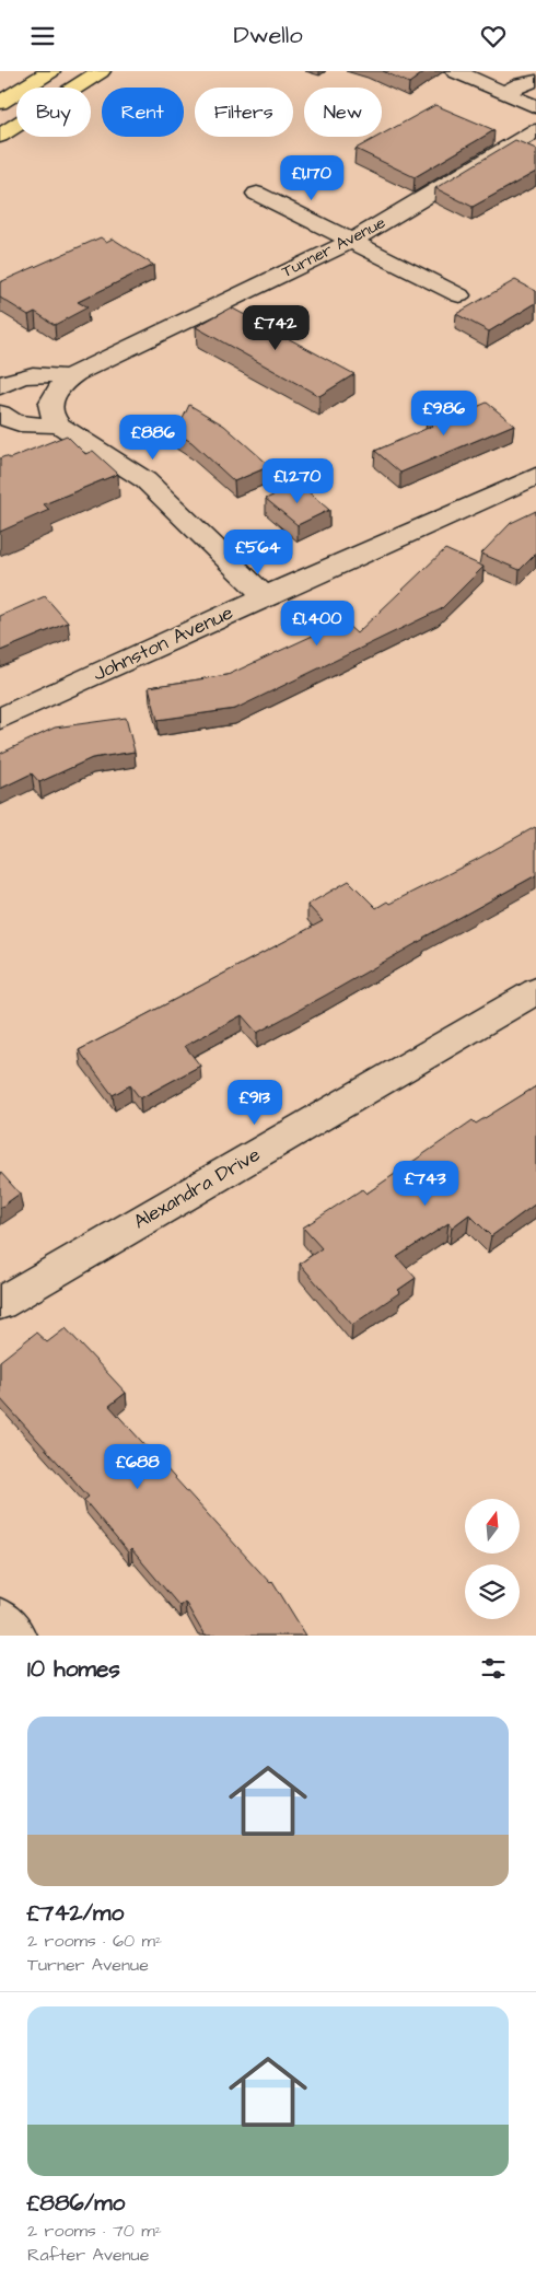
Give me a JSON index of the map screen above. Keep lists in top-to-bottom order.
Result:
{
  "streets": {
    "street": ["Turner Avenue", "Johnston Avenue", "Alexandra Drive"]
  },
  "north": "top",
  "page": {
    "header": "Dwello",
    "chip": [
      "Buy",
      "Rent",
      "Filters",
      "New"
    ],
    "price": [
      "£1,170",
      "£742",
      "£986",
      "£886",
      "£1,270",
      "£564",
      "£1,400",
      "£913",
      "£743",
      "£688"
    ],
    "heading": "10 homes",
    "list": [
      {
        "name": "£742/mo",
        "note": "2 rooms · 60 m² · Turner Avenue"
      },
      {
        "name": "£886/mo",
        "note": "2 rooms · 70 m² · Rafter Avenue"
      }
    ]
  }
}
